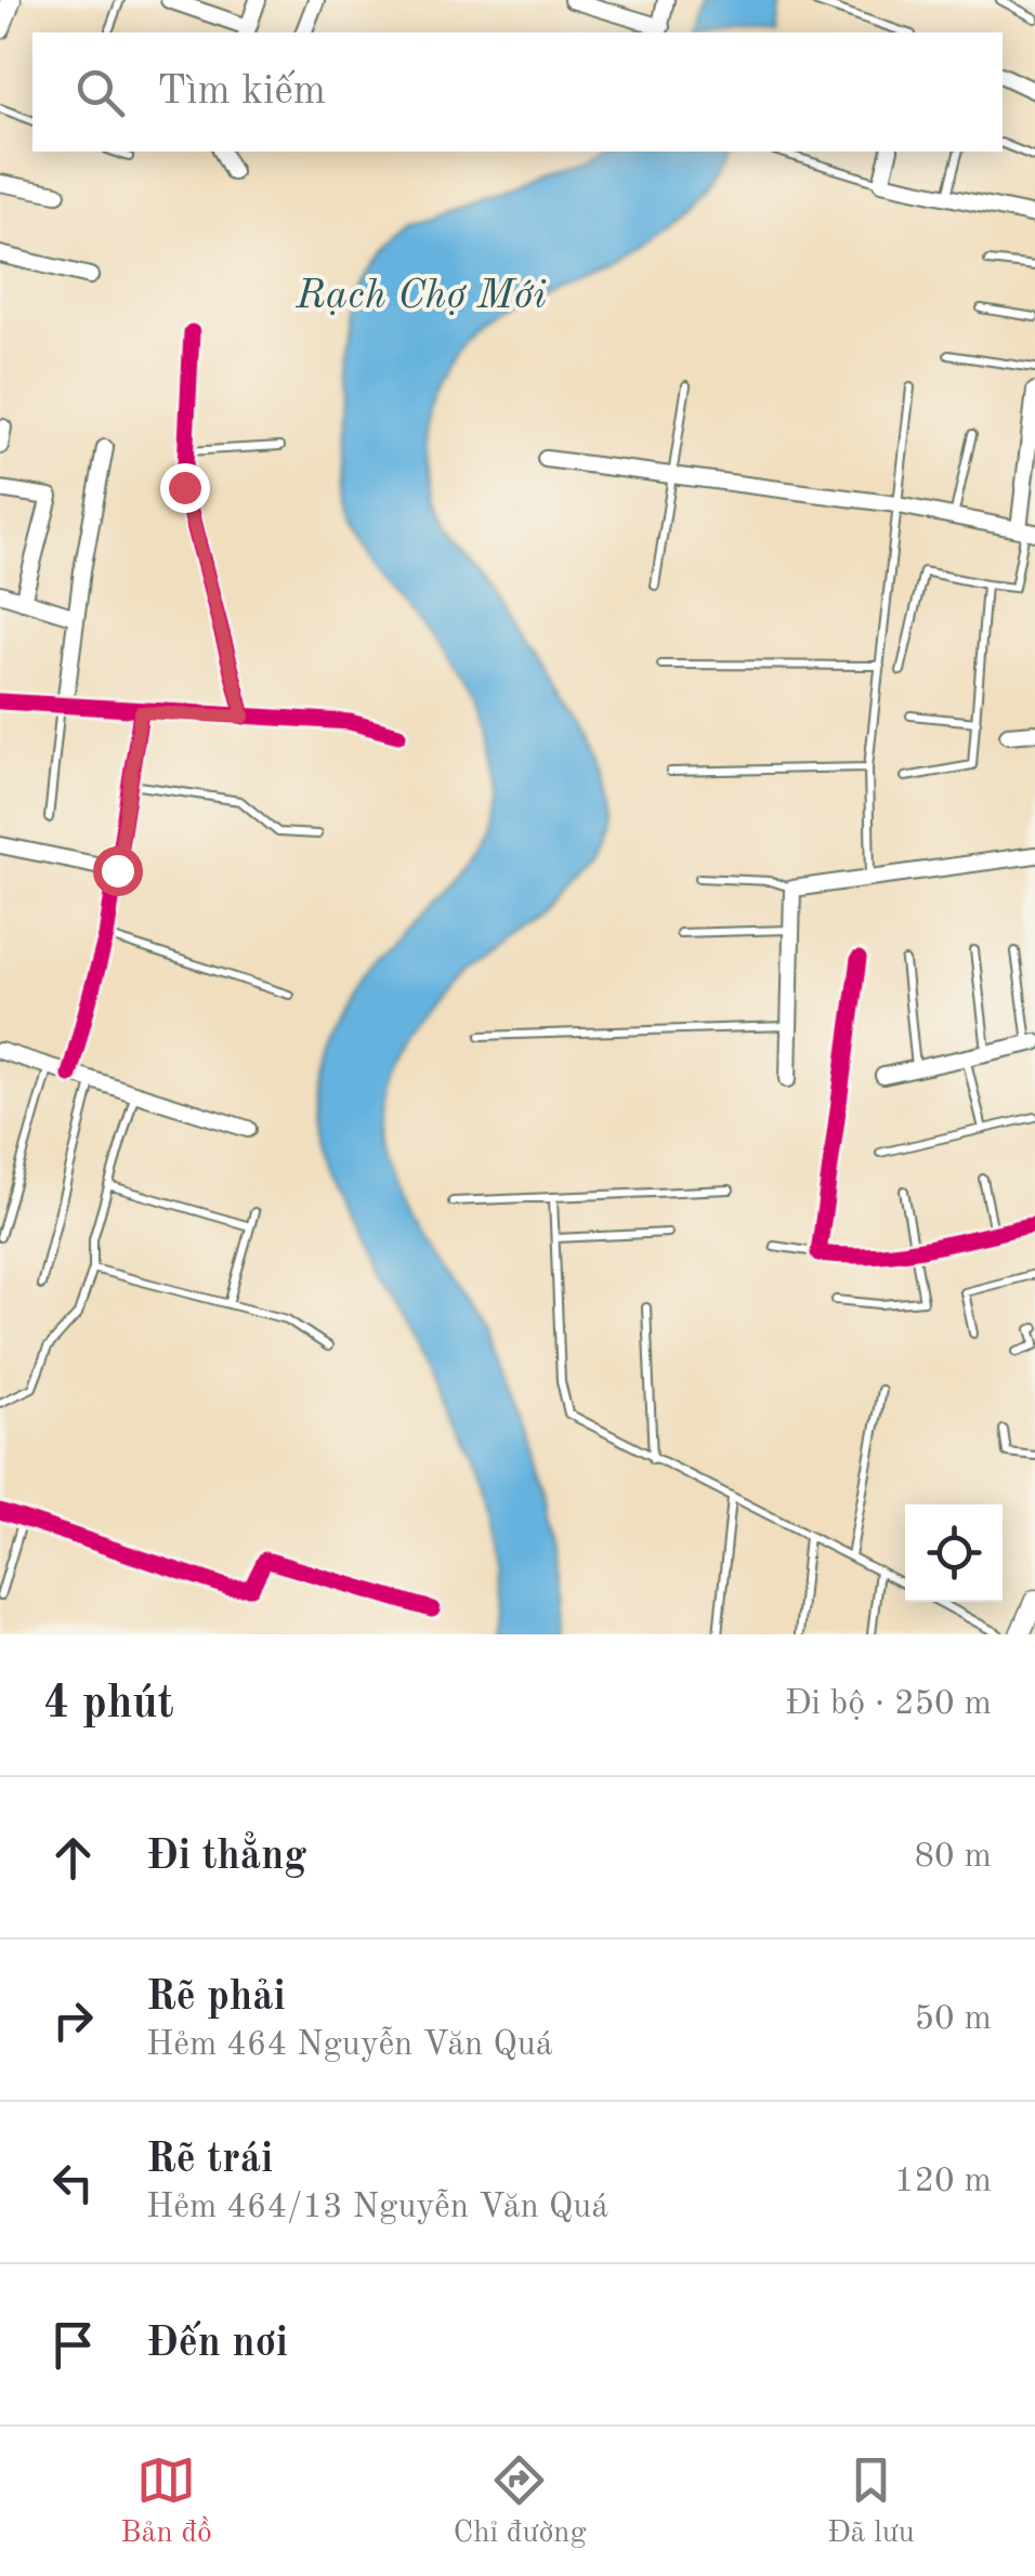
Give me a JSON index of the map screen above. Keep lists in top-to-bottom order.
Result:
{
  "water": ["Rạch Chợ Mới"],
  "page": {
    "search": "Tìm kiếm",
    "heading": ["4 phút", "Đi bộ · 250 m"],
    "list": [
      ["Đi thẳng", "80 m"],
      ["Rẽ phải", "Hẻm 464 Nguyễn Văn Quá", "50 m"],
      ["Rẽ trái", "Hẻm 464/13 Nguyễn Văn Quá", "120 m"],
      "Đến nơi"
    ],
    "nav": ["Bản đồ", "Chỉ đường", "Đã lưu"]
  }
}
